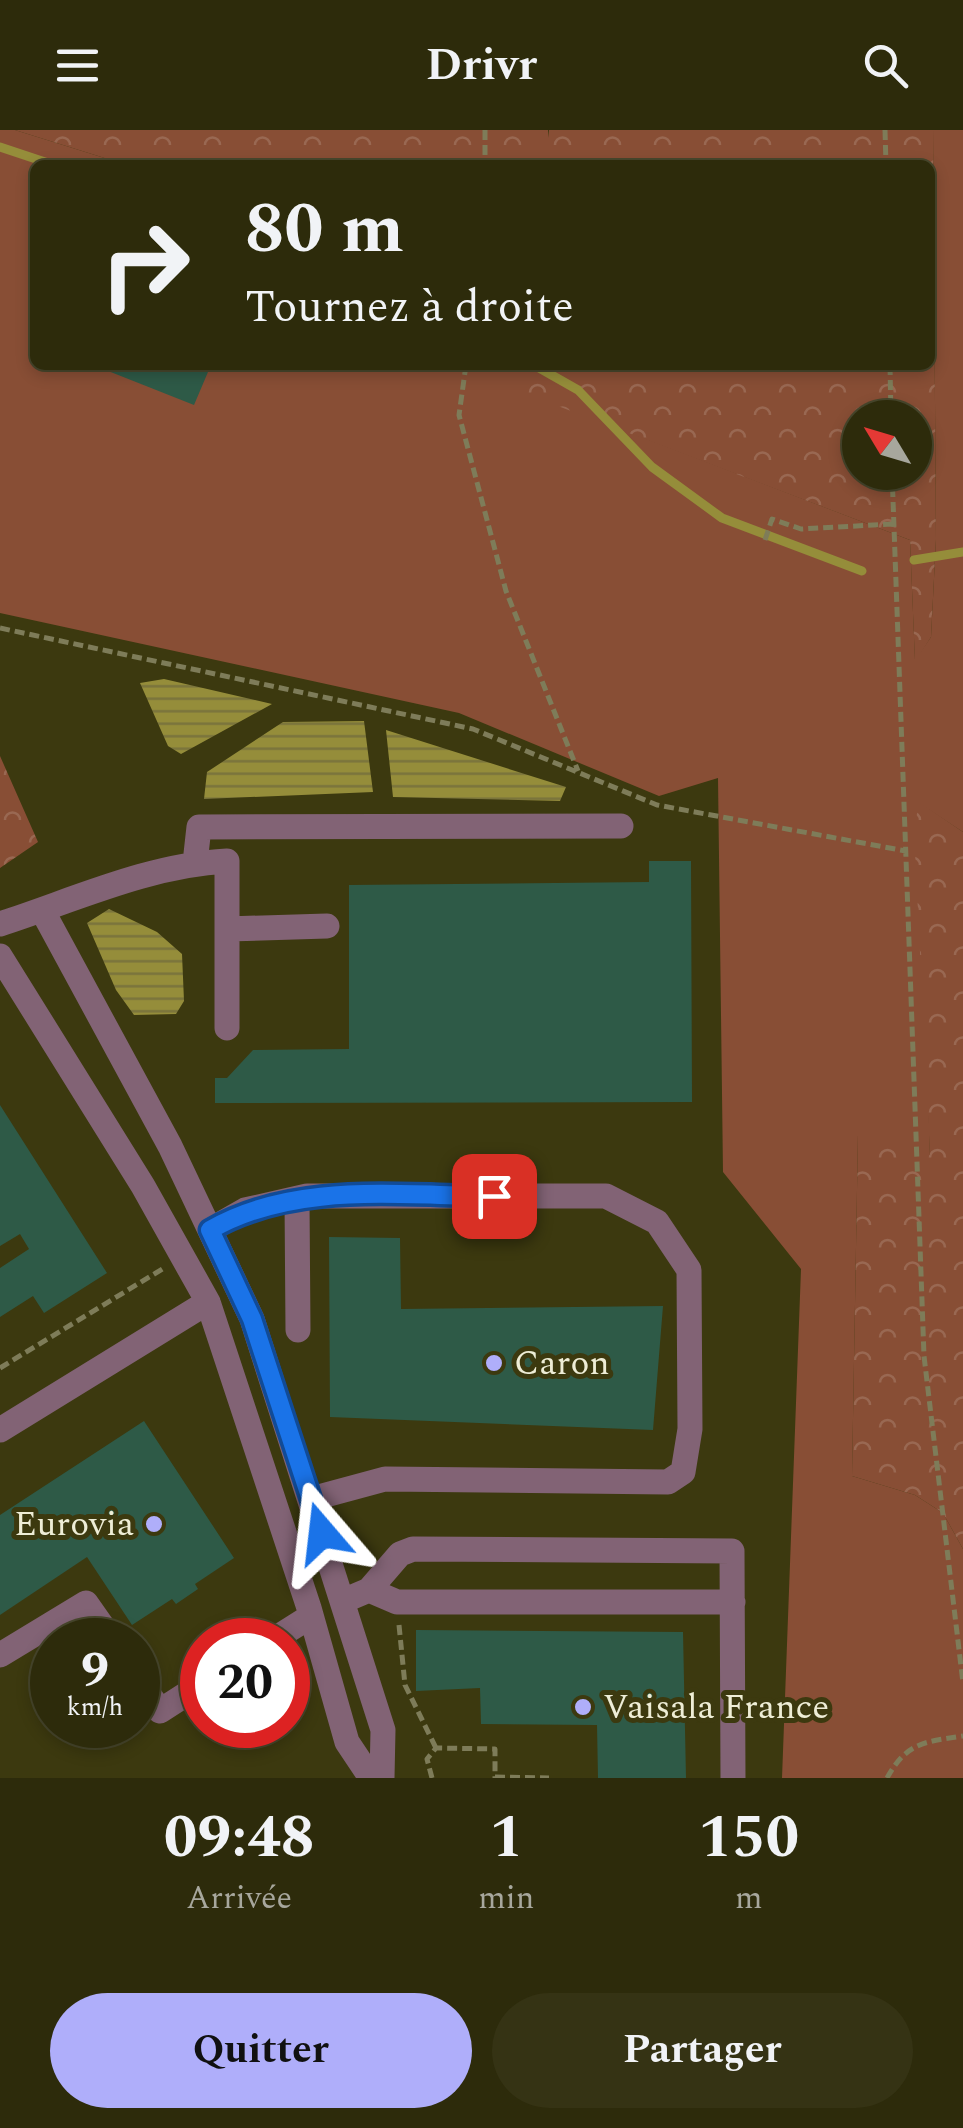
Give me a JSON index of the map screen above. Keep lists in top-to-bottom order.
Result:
{
  "places": ["Caron", "Eurovia", "Vaisala France"],
  "north": "top left",
  "page": {
    "header": "Drivr",
    "turn": ["80 m", "Tournez à droite"],
    "speed": "9 km/h",
    "limit": "20",
    "eta": [
      "09:48",
      "Arrivée",
      "1",
      "min",
      "150",
      "m"
    ],
    "buttons": ["Quitter", "Partager"]
  }
}
